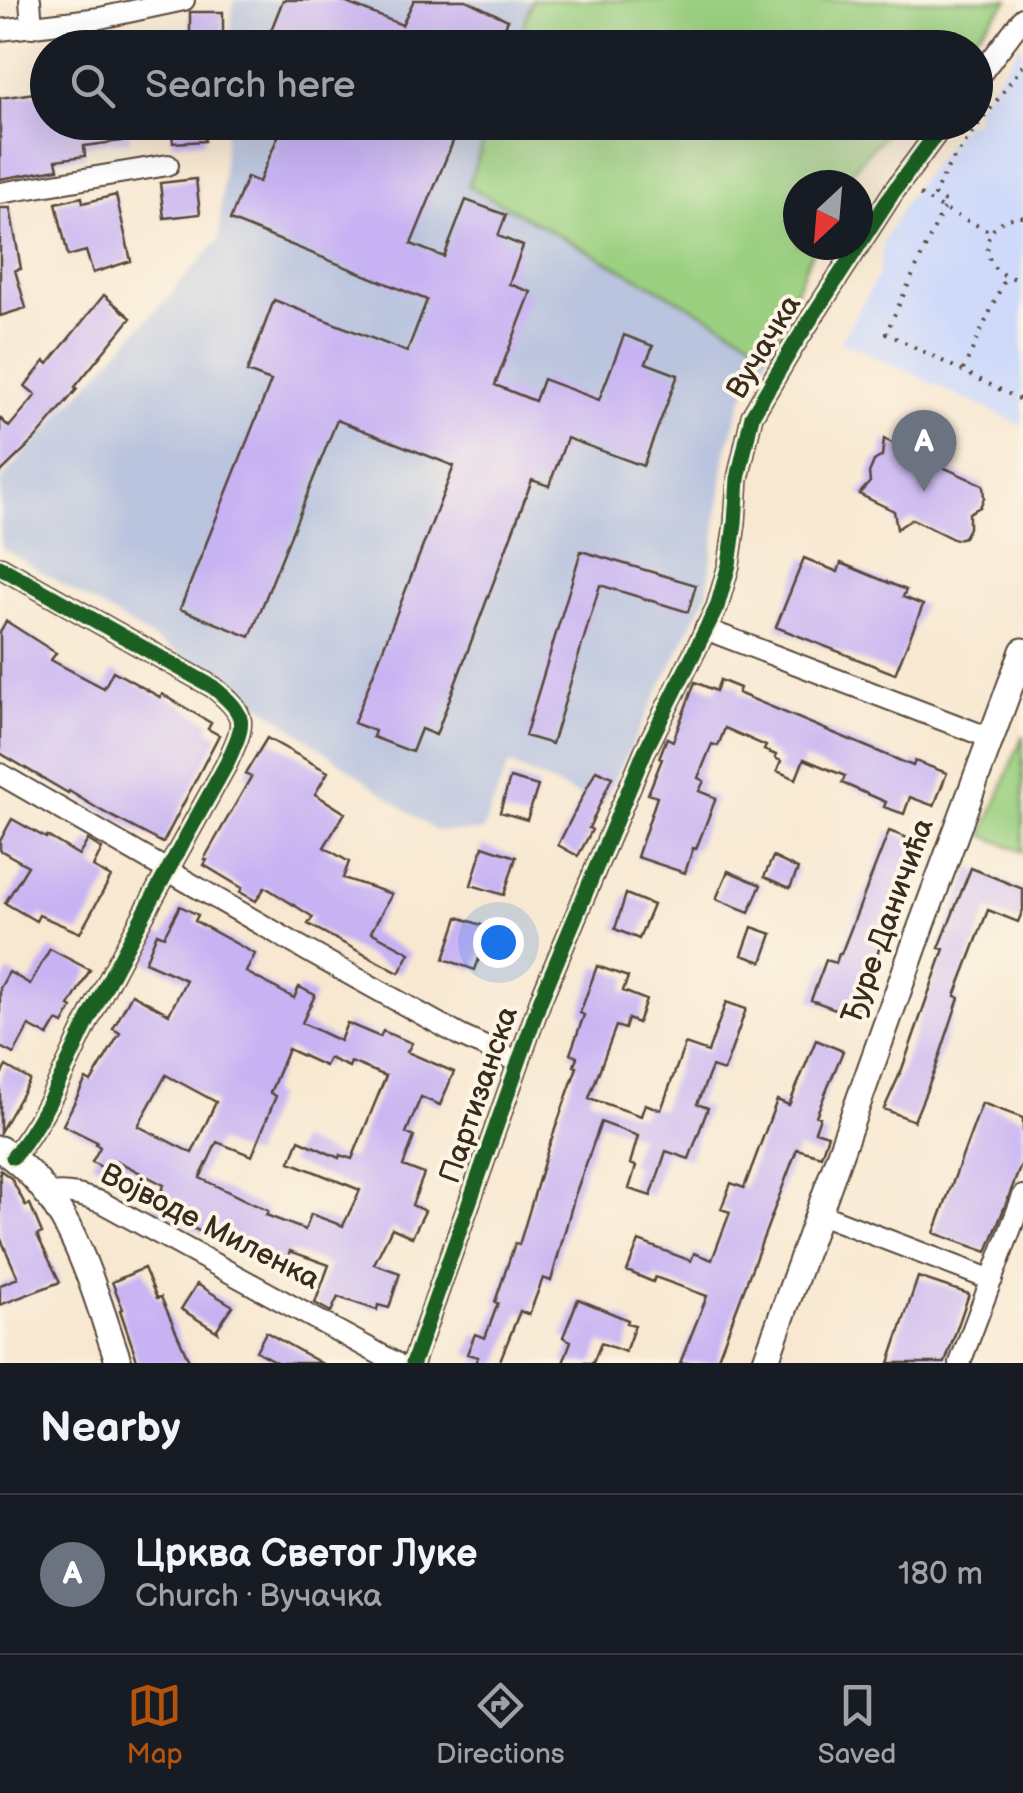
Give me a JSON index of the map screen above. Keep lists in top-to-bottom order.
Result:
{
  "streets": {
    "street": [
      "Вучачка",
      "Ђуре Даничића",
      "Партизанска",
      "Војводе Миленка"
    ]
  },
  "crossings": [
    ["Вучачка", "Партизанска"]
  ],
  "north": "bottom left",
  "page": {
    "search": "Search here",
    "pins": "A",
    "heading": "Nearby",
    "list": [
      {
        "mark": "A",
        "name": "Црква Светог Луке",
        "note": "Church · Вучачка",
        "value": "180 m"
      }
    ],
    "nav": ["Map", "Directions", "Saved"]
  }
}
